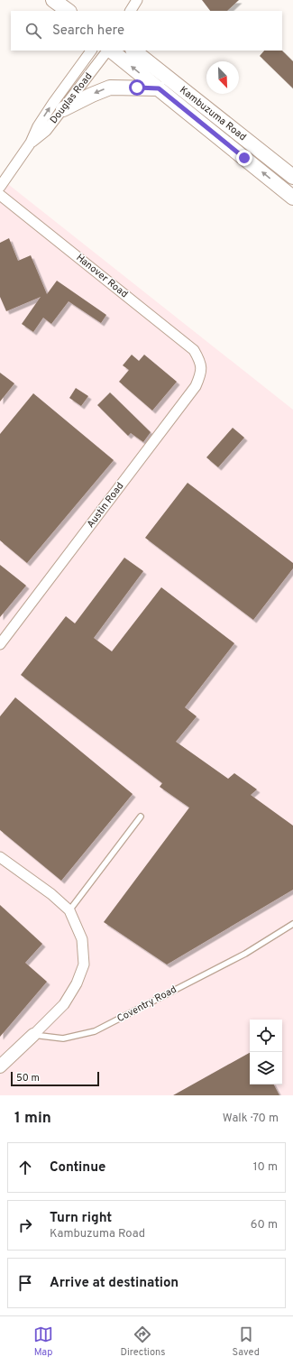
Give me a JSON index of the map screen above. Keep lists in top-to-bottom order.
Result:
{
  "streets": {
    "main road": ["Kambuzuma Road"],
    "street": ["Douglas Road", "Hanover Road", "Austin Road"],
    "lane": ["Coventry Road"]
  },
  "crossings": [
    ["Hanover Road", "Austin Road"]
  ],
  "scale_bar": "50 m",
  "north": "bottom right",
  "page": {
    "search": "Search here",
    "scale": "50 m",
    "heading": ["1 min", "Walk · 70 m"],
    "list": [
      ["Continue", "10 m"],
      ["Turn right", "Kambuzuma Road", "60 m"],
      "Arrive at destination"
    ],
    "nav": ["Map", "Directions", "Saved"]
  }
}
